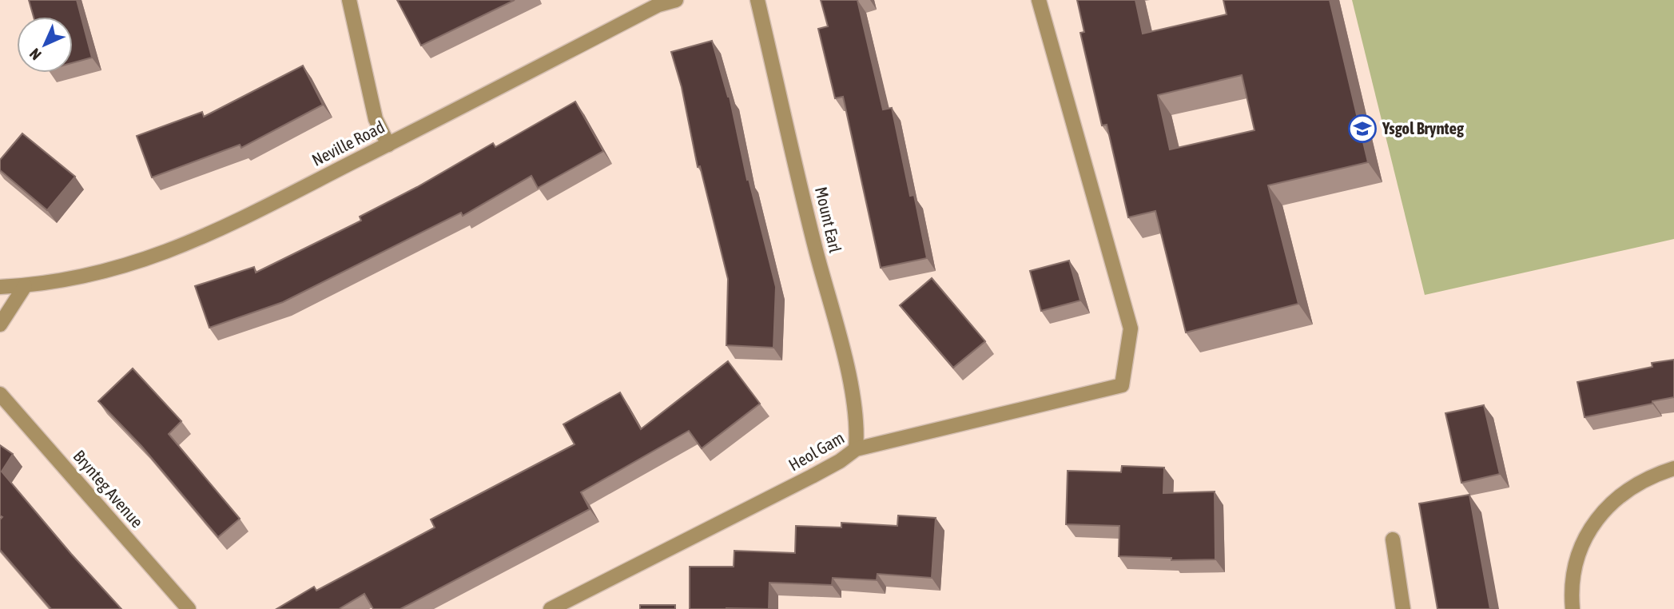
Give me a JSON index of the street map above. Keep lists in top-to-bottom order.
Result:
{
  "streets": {
    "street": [
      "Neville Road",
      "Mount Earl",
      "Heol Gam",
      "Brynteg Avenue"
    ]
  },
  "crossings": [
    ["Mount Earl", "Heol Gam"]
  ],
  "places": {
    "school or university": ["Ysgol Brynteg"]
  },
  "north": "bottom left"
}
